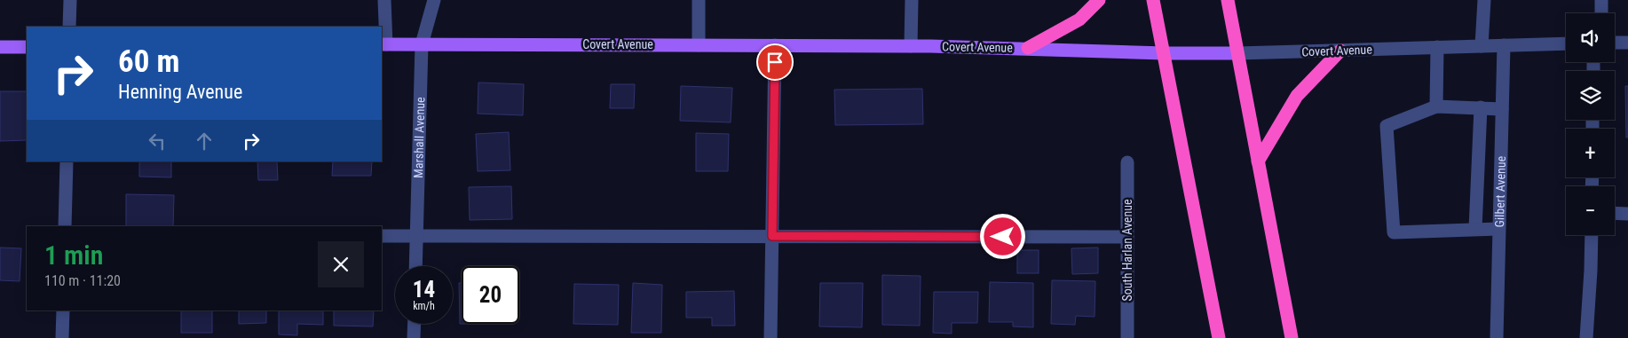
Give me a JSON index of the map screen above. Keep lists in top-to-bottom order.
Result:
{
  "streets": {
    "main road": ["Covert Avenue"],
    "street": ["Marshall Avenue", "Gilbert Avenue", "South Harlan Avenue"]
  },
  "crossings": [
    ["Covert Avenue", "Marshall Avenue"],
    ["Covert Avenue", "Gilbert Avenue"]
  ],
  "page": {
    "map_buttons": ["+", "−"],
    "turn": ["60 m", "Henning Avenue"],
    "heading": ["1 min", "110 m · 11:20"],
    "speed": "14 km/h",
    "limit": "20"
  }
}
